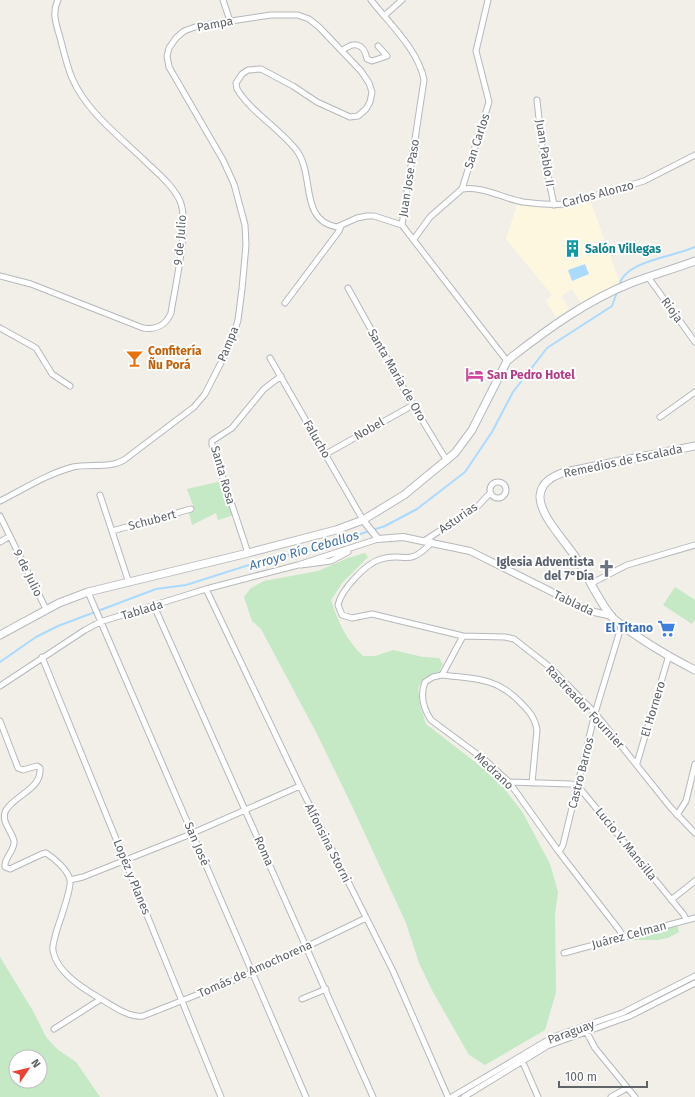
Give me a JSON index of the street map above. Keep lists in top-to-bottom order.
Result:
{
  "streets": {
    "main road": ["Remedios de Escalada"],
    "street": [
      "Pampa",
      "San Carlos",
      "Juan Pablo II",
      "Juan Jose Paso",
      "Carlos Alonzo",
      "9 de Julio",
      "Rioja",
      "Santa Maria de Oro",
      "Nobel",
      "Falucho",
      "Santa Rosa",
      "Asturias",
      "Schubert",
      "Tablada",
      "Rastreador Fournier",
      "El Hornero",
      "Medrano",
      "Castro Barros",
      "Alfonsina Storni",
      "San José",
      "Lucio V. Mansilla",
      "Roma",
      "Lopéz y Planes",
      "Juárez Celman",
      "Tomás de Amochorena",
      "Paraguay"
    ]
  },
  "crossings": [
    ["San Carlos", "Carlos Alonzo"],
    ["Juan Pablo II", "Carlos Alonzo"],
    ["Santa Maria de Oro", "Nobel"],
    ["Nobel", "Falucho"],
    ["Falucho", "Santa Rosa"],
    ["Remedios de Escalada", "Tablada"],
    ["Remedios de Escalada", "El Hornero"],
    ["Remedios de Escalada", "Castro Barros"],
    ["Asturias", "Tablada"],
    ["Tablada", "Rastreador Fournier"],
    ["Tablada", "Alfonsina Storni"],
    ["Tablada", "San José"],
    ["Tablada", "Roma"],
    ["Tablada", "Lopéz y Planes"],
    ["Rastreador Fournier", "El Hornero"],
    ["Rastreador Fournier", "Castro Barros"],
    ["Medrano", "Castro Barros"],
    ["Medrano", "Juárez Celman"],
    ["Castro Barros", "Lucio V. Mansilla"],
    ["Alfonsina Storni", "Tomás de Amochorena"],
    ["San José", "Tomás de Amochorena"],
    ["Lucio V. Mansilla", "Juárez Celman"],
    ["Roma", "Tomás de Amochorena"],
    ["Lopéz y Planes", "Tomás de Amochorena"]
  ],
  "water": ["Arroyo Río Ceballos"],
  "places": {
    "building": ["Salón Villegas"],
    "bar": ["Confitería Ñu Porá"],
    "hotel": ["San Pedro Hotel"],
    "church": ["Iglesia Adventista del 7°Día"],
    "supermarket": ["El Titano"]
  },
  "scale_bar": "100 m",
  "north": "top right"
}
